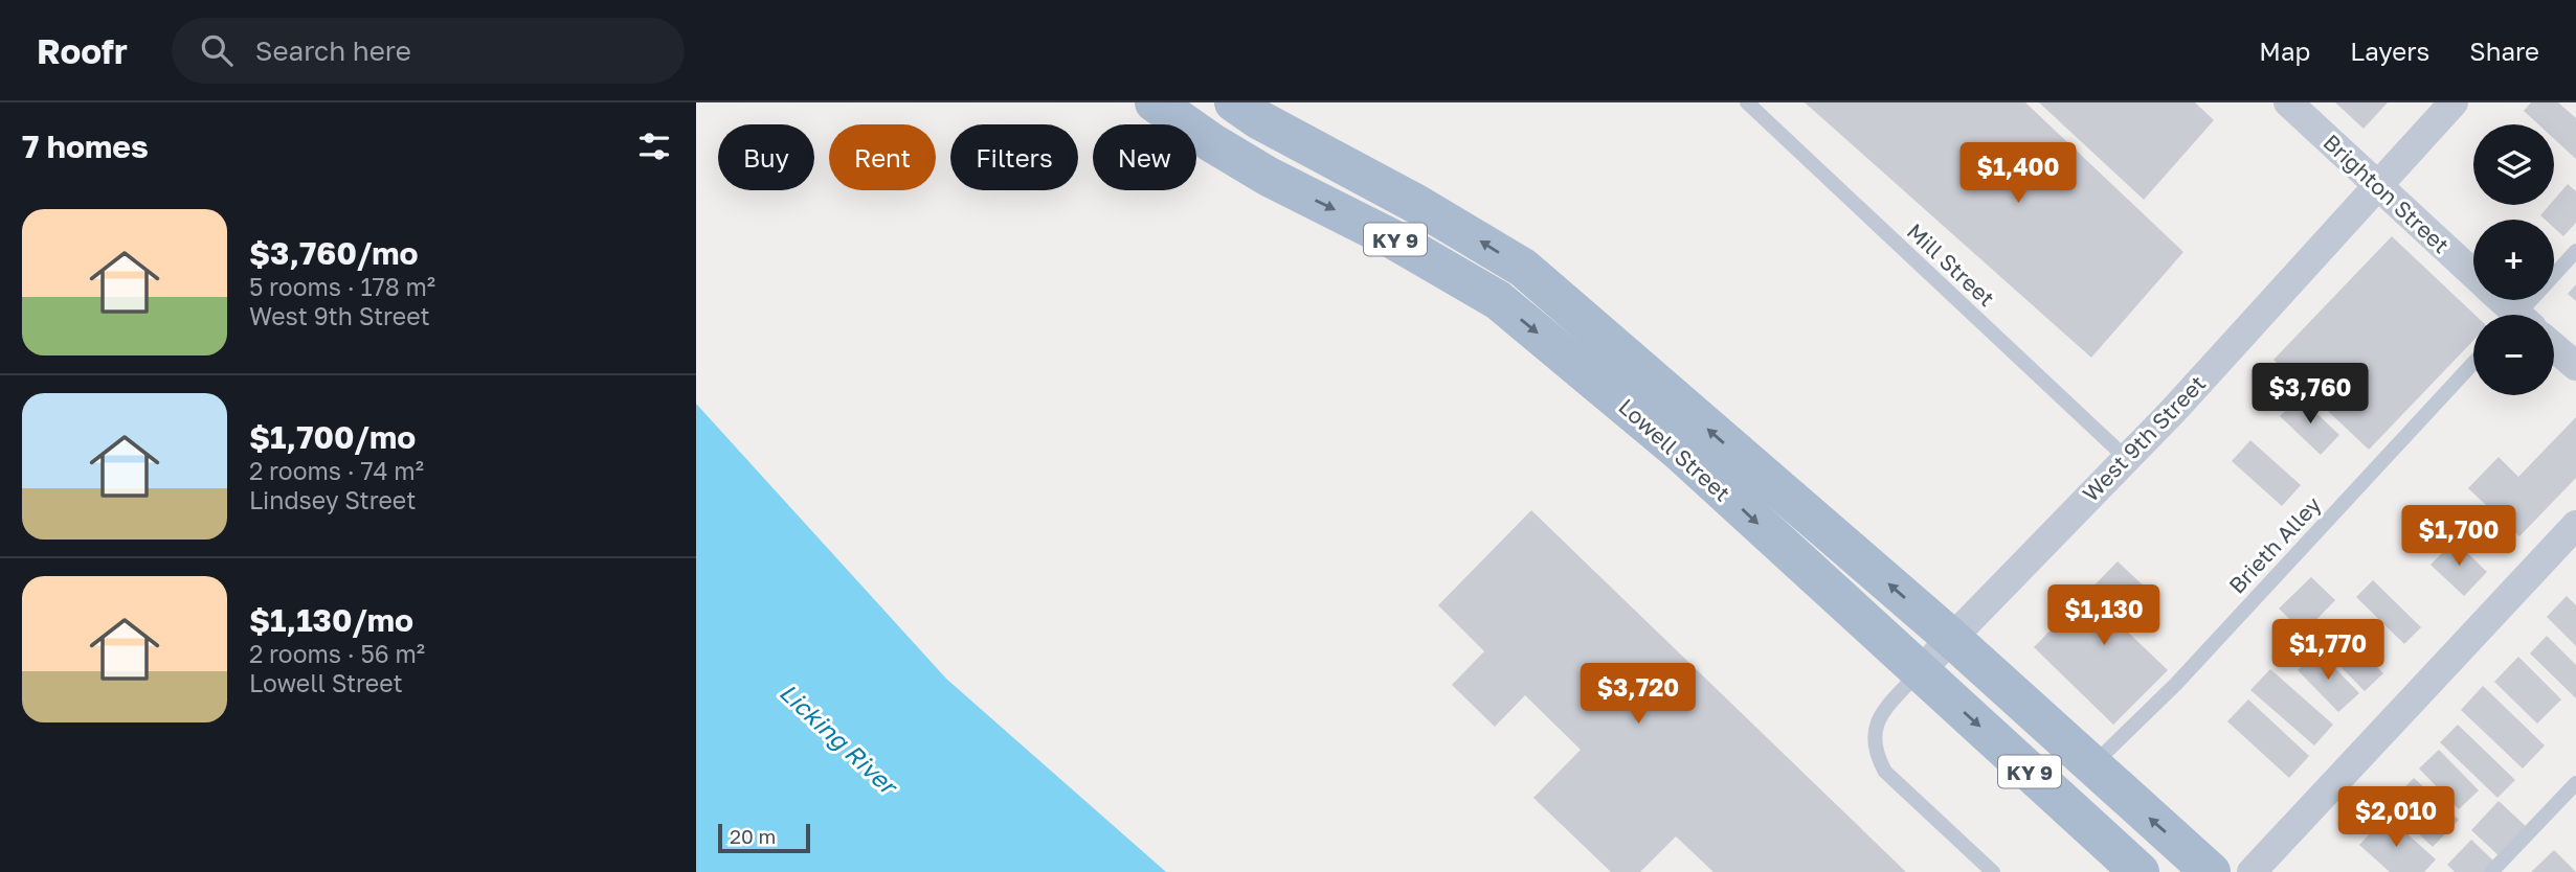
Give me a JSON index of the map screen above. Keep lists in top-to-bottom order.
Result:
{
  "streets": {
    "main road": ["KY 9", "Lowell Street"],
    "street": ["Brighton Street", "West 9th Street"],
    "lane": ["Mill Street", "Brieth Alley"]
  },
  "crossings": [
    ["Brighton Street", "West 9th Street"],
    ["Mill Street", "West 9th Street"],
    ["West 9th Street", "Lowell Street"],
    ["Lowell Street", "Brieth Alley"]
  ],
  "water": ["Licking River"],
  "scale_bar": "20 m",
  "page": {
    "header": "Roofr",
    "search": "Search here",
    "nav": ["Map", "Layers", "Share"],
    "heading": "7 homes",
    "map_buttons": ["+", "−"],
    "chip": [
      "Buy",
      "Rent",
      "Filters",
      "New"
    ],
    "price": [
      "$1,400",
      "$3,760",
      "$1,700",
      "$1,130",
      "$1,770",
      "$3,720",
      "$2,010"
    ],
    "list": [
      {
        "name": "$3,760/mo",
        "note": "5 rooms · 178 m² · West 9th Street"
      },
      {
        "name": "$1,700/mo",
        "note": "2 rooms · 74 m² · Lindsey Street"
      },
      {
        "name": "$1,130/mo",
        "note": "2 rooms · 56 m² · Lowell Street"
      }
    ],
    "scale": "20 m"
  }
}
